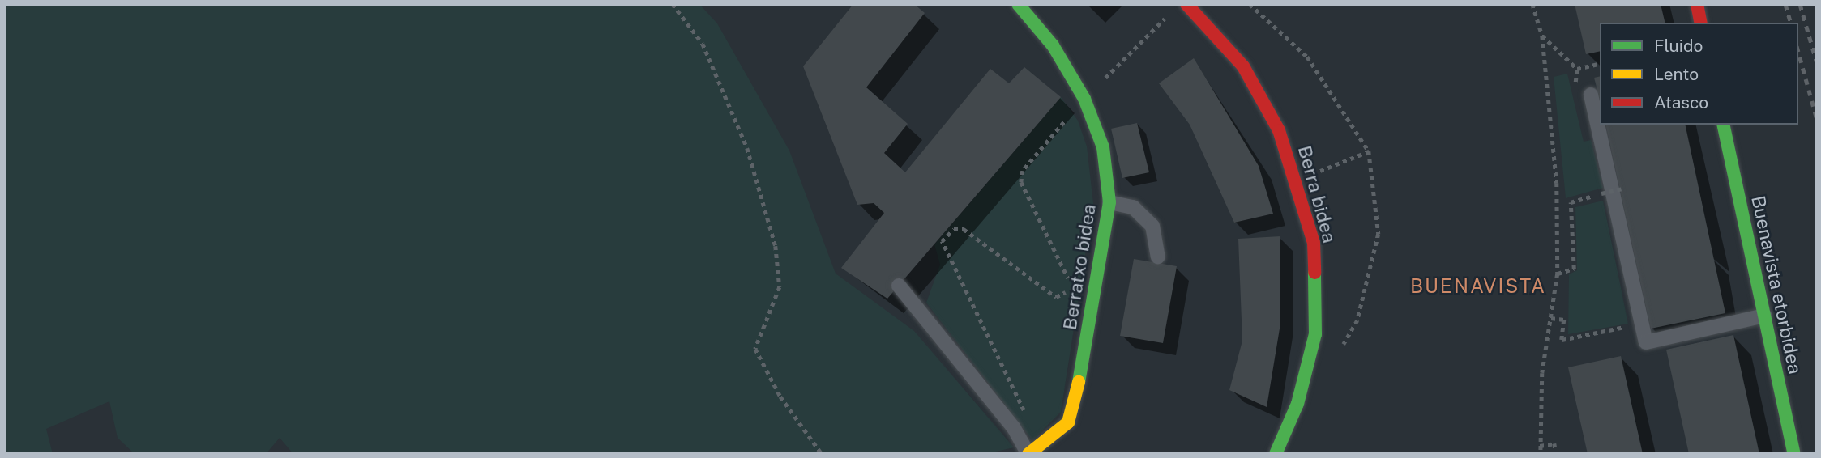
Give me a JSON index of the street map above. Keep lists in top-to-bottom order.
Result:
{
  "streets": {
    "street": ["Berra bidea", "Berratxo bidea", "Buenavista etorbidea"]
  },
  "districts": ["BUENAVISTA"],
  "legend": ["Fluido", "Lento", "Atasco"]
}
